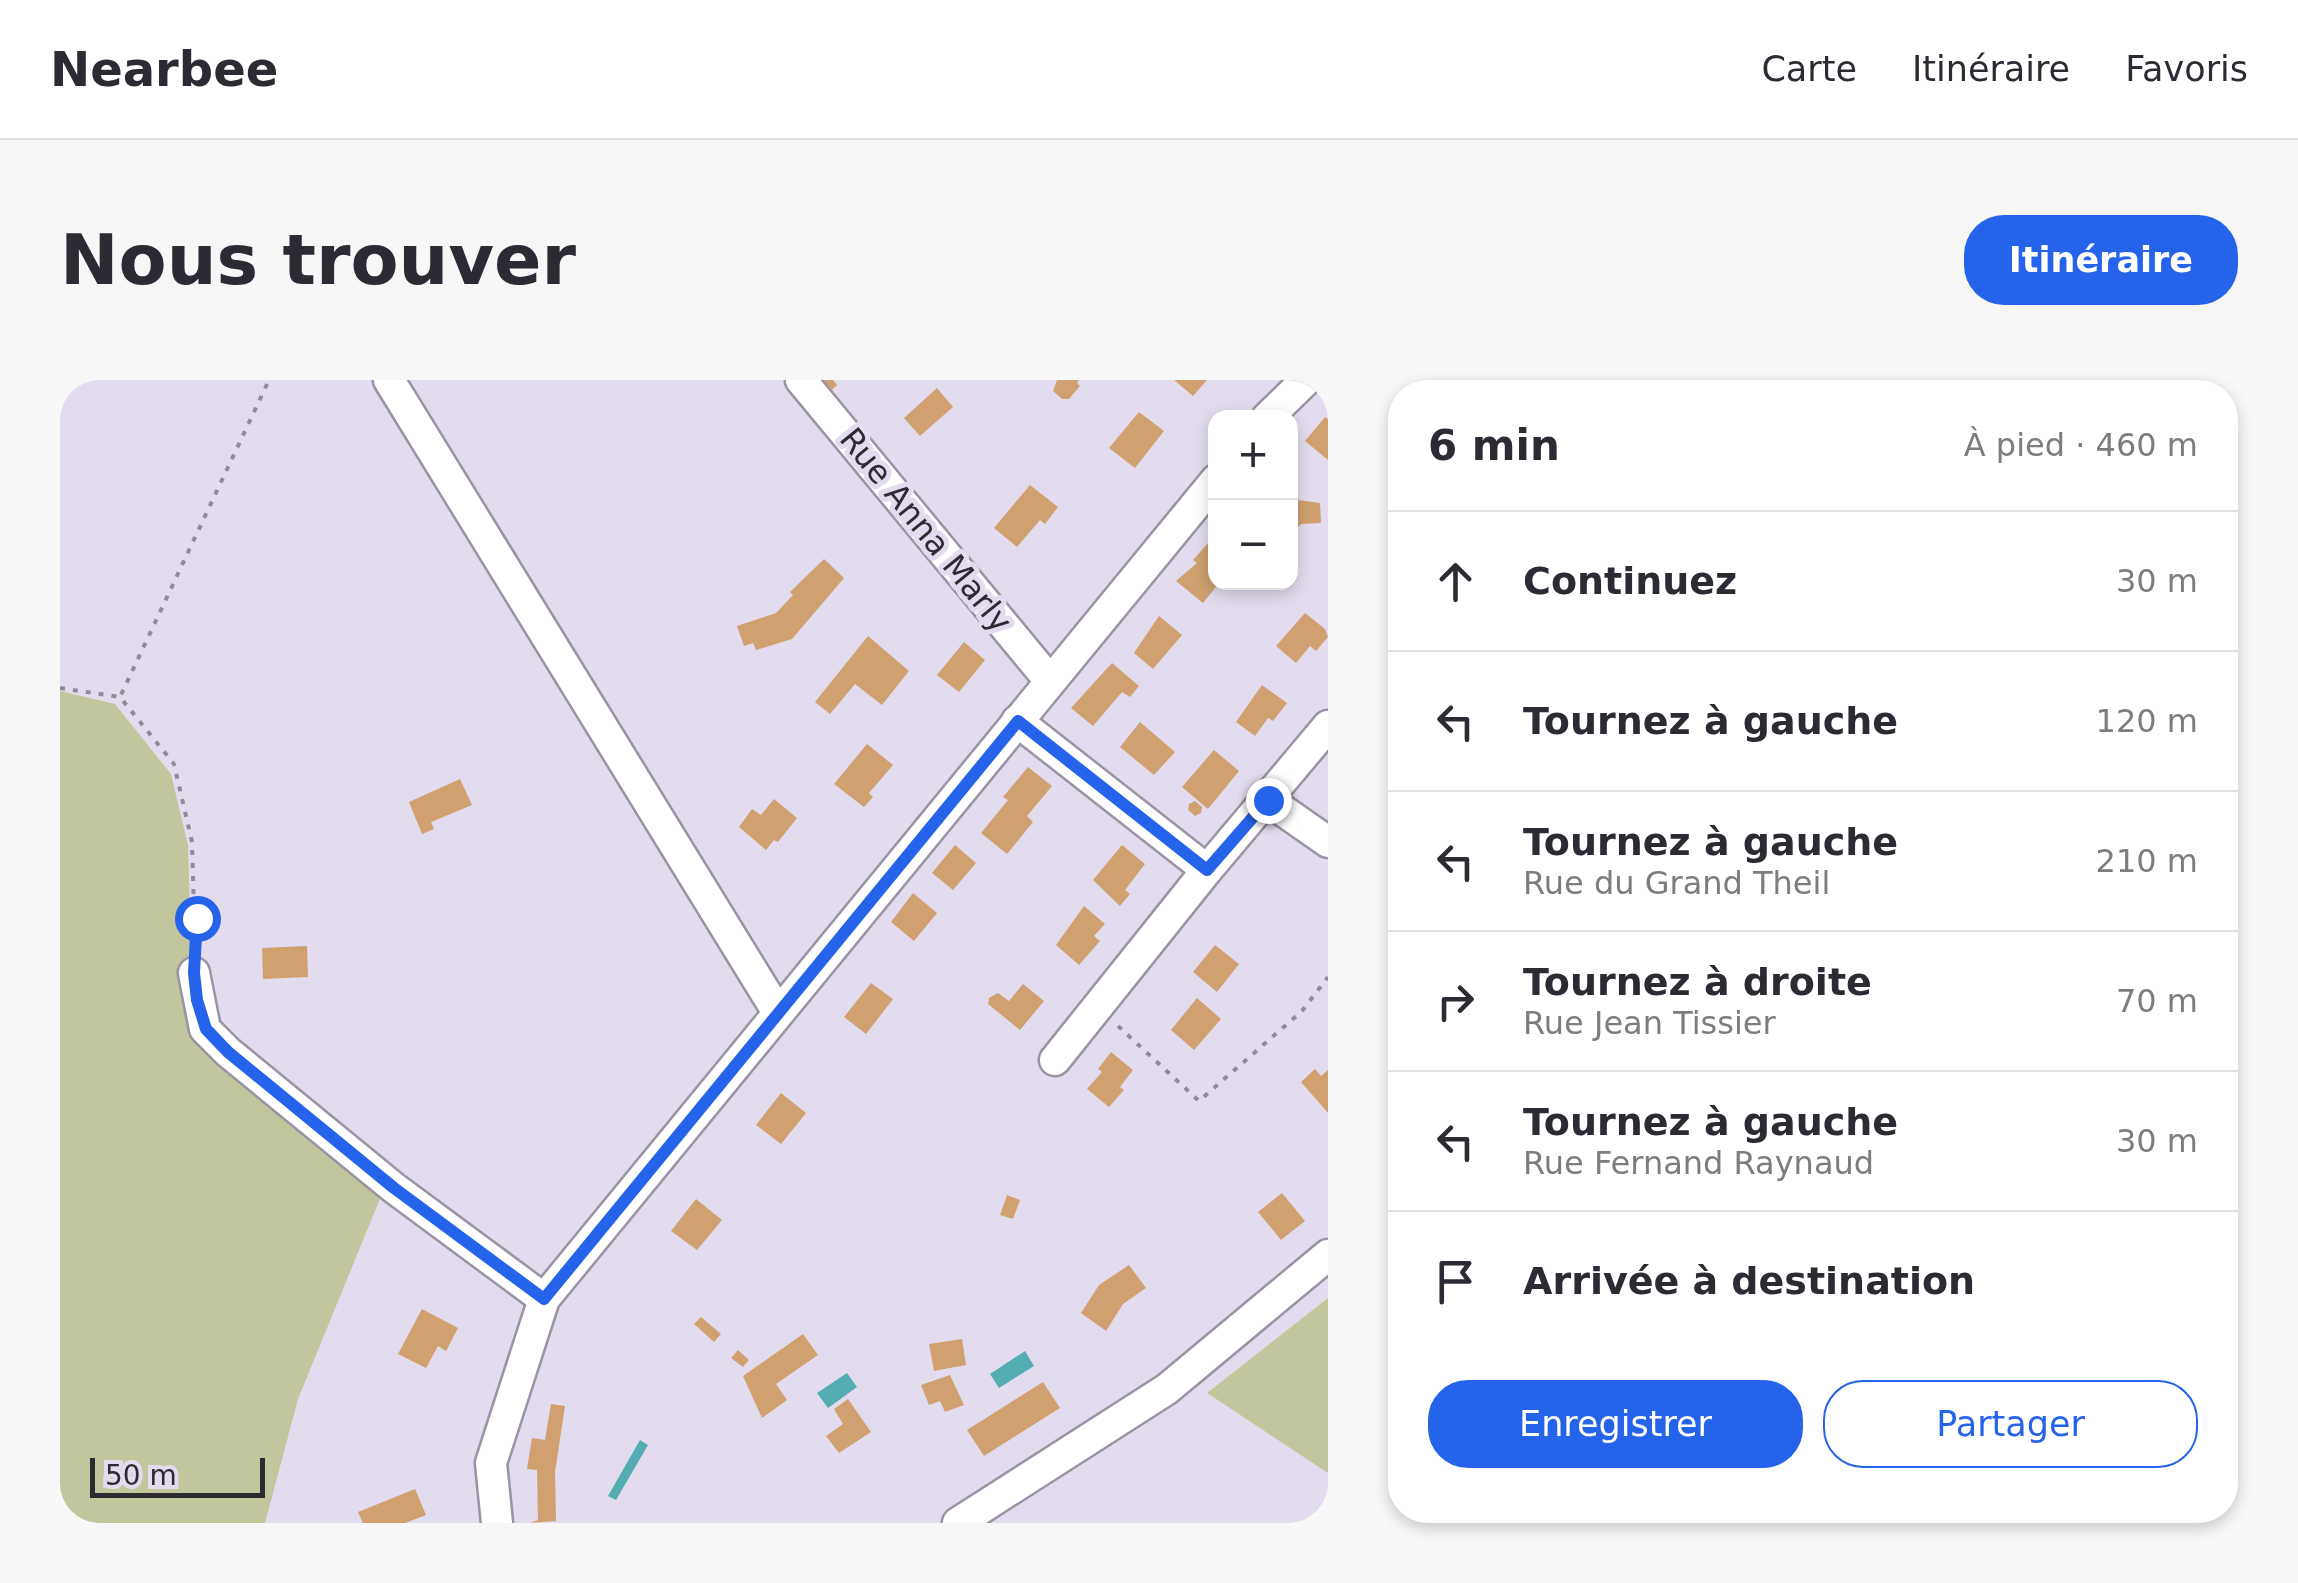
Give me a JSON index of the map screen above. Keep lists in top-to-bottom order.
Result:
{
  "streets": {
    "street": ["Rue Anna Marly"]
  },
  "scale_bar": "50 m",
  "page": {
    "header": "Nearbee",
    "nav": ["Carte", "Itinéraire", "Favoris"],
    "buttons": [
      "Itinéraire",
      ["Enregistrer", "Partager"]
    ],
    "title": "Nous trouver",
    "heading": ["6 min", "À pied · 460 m"],
    "map_buttons": ["+", "−"],
    "list": [
      ["Continuez", "30 m"],
      ["Tournez à gauche", "120 m"],
      ["Tournez à gauche", "Rue du Grand Theil", "210 m"],
      ["Tournez à droite", "Rue Jean Tissier", "70 m"],
      ["Tournez à gauche", "Rue Fernand Raynaud", "30 m"],
      "Arrivée à destination"
    ],
    "scale": "50 m"
  }
}
